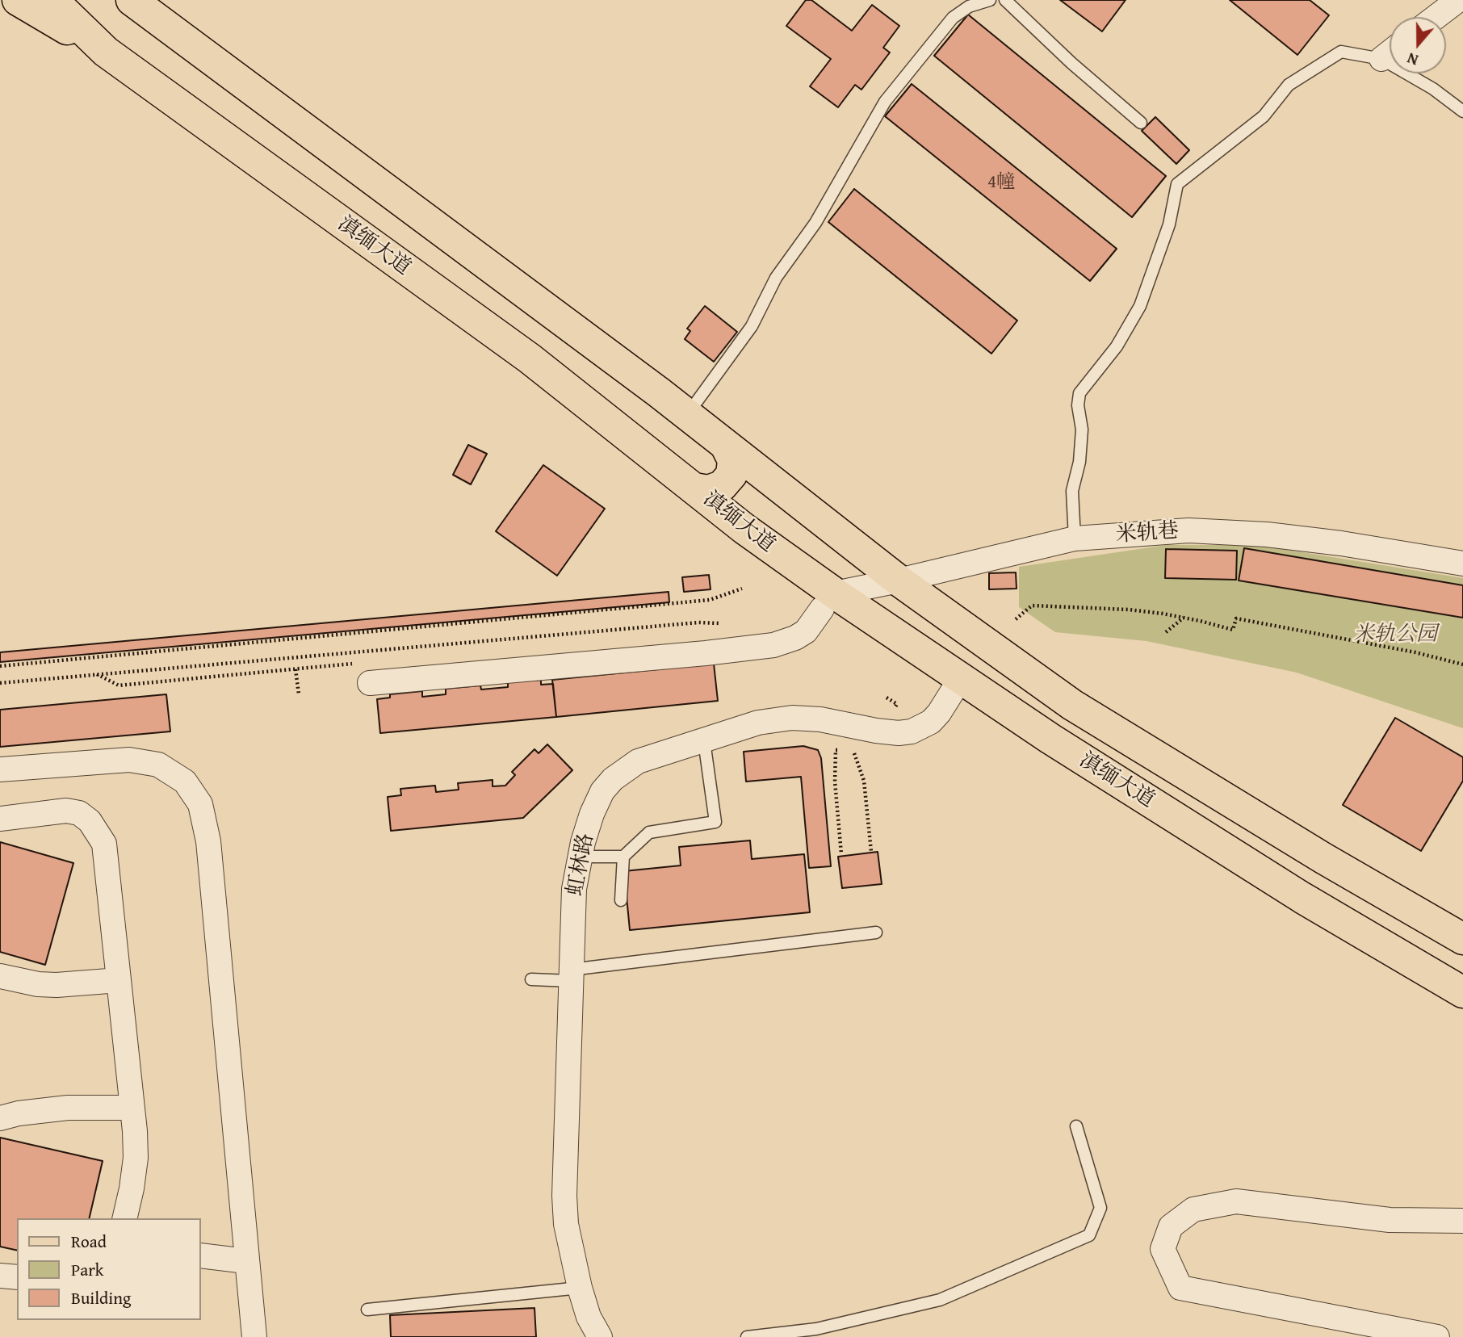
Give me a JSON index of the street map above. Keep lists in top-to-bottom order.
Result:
{
  "streets": {
    "main road": ["滇缅大道"],
    "street": ["米轨巷", "虹林路"]
  },
  "crossings": [
    ["滇缅大道", "米轨巷"],
    ["滇缅大道", "虹林路"]
  ],
  "parks": ["米轨公园"],
  "house_numbers": ["4幢"],
  "legend": ["Road", "Park", "Building"],
  "north": "bottom"
}
